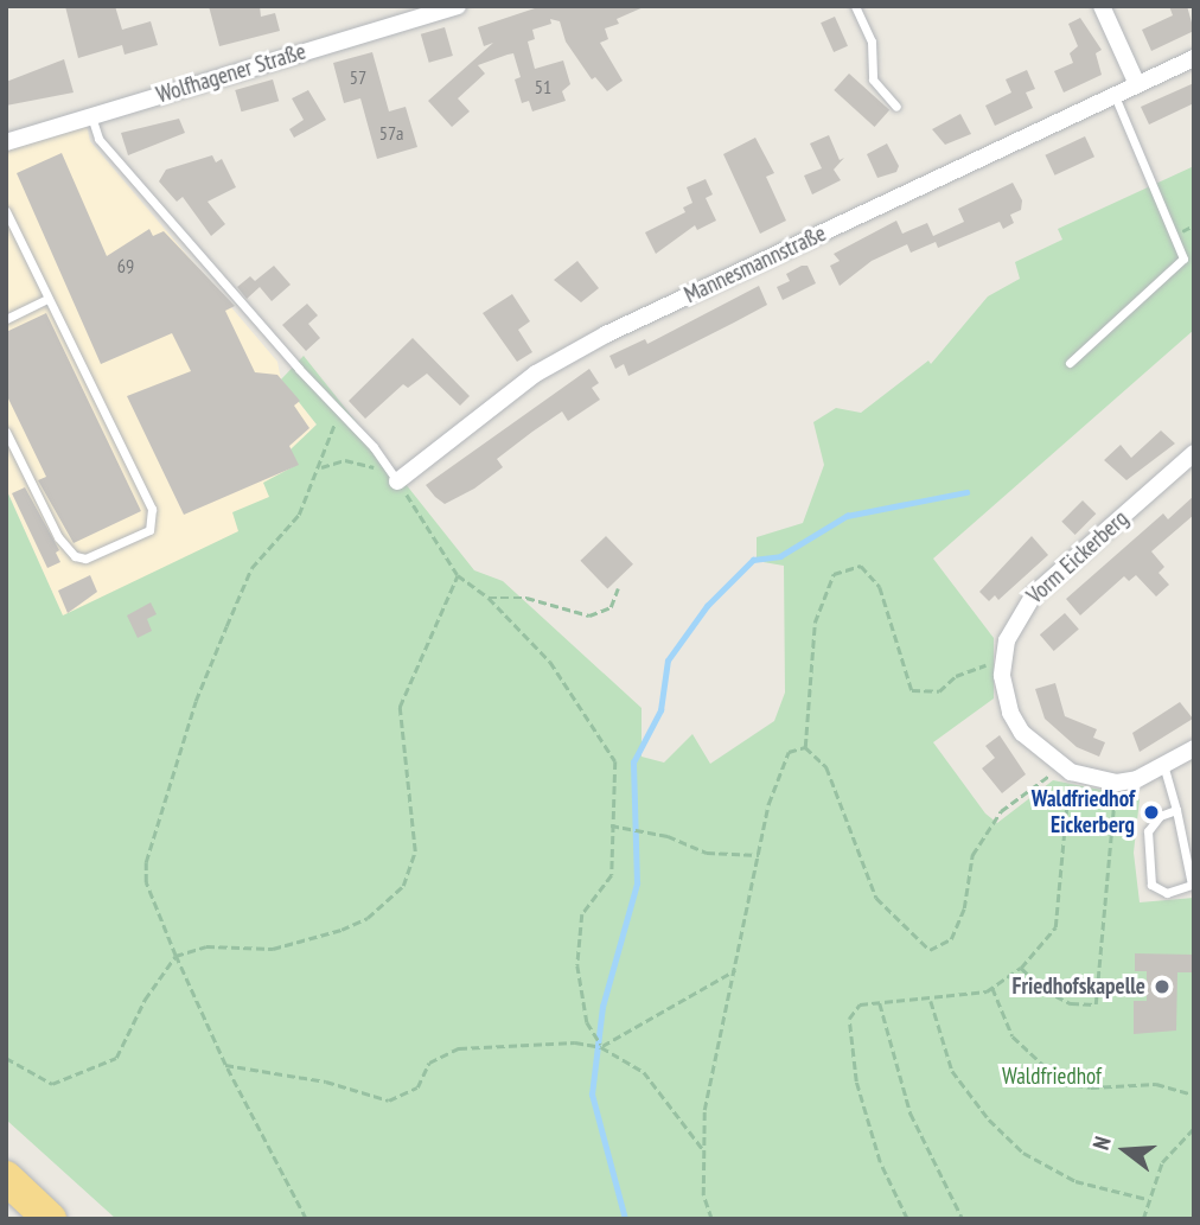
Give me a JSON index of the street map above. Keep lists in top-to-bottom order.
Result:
{
  "streets": {
    "street": ["Wolfhagener Straße", "Mannesmannstraße", "Vorm Eickerberg"]
  },
  "parks": ["Waldfriedhof"],
  "places": ["Waldfriedhof Eickerberg", "Friedhofskapelle"],
  "house_numbers": [
    "57",
    "51",
    "57a",
    "69"
  ],
  "north": "left"
}
